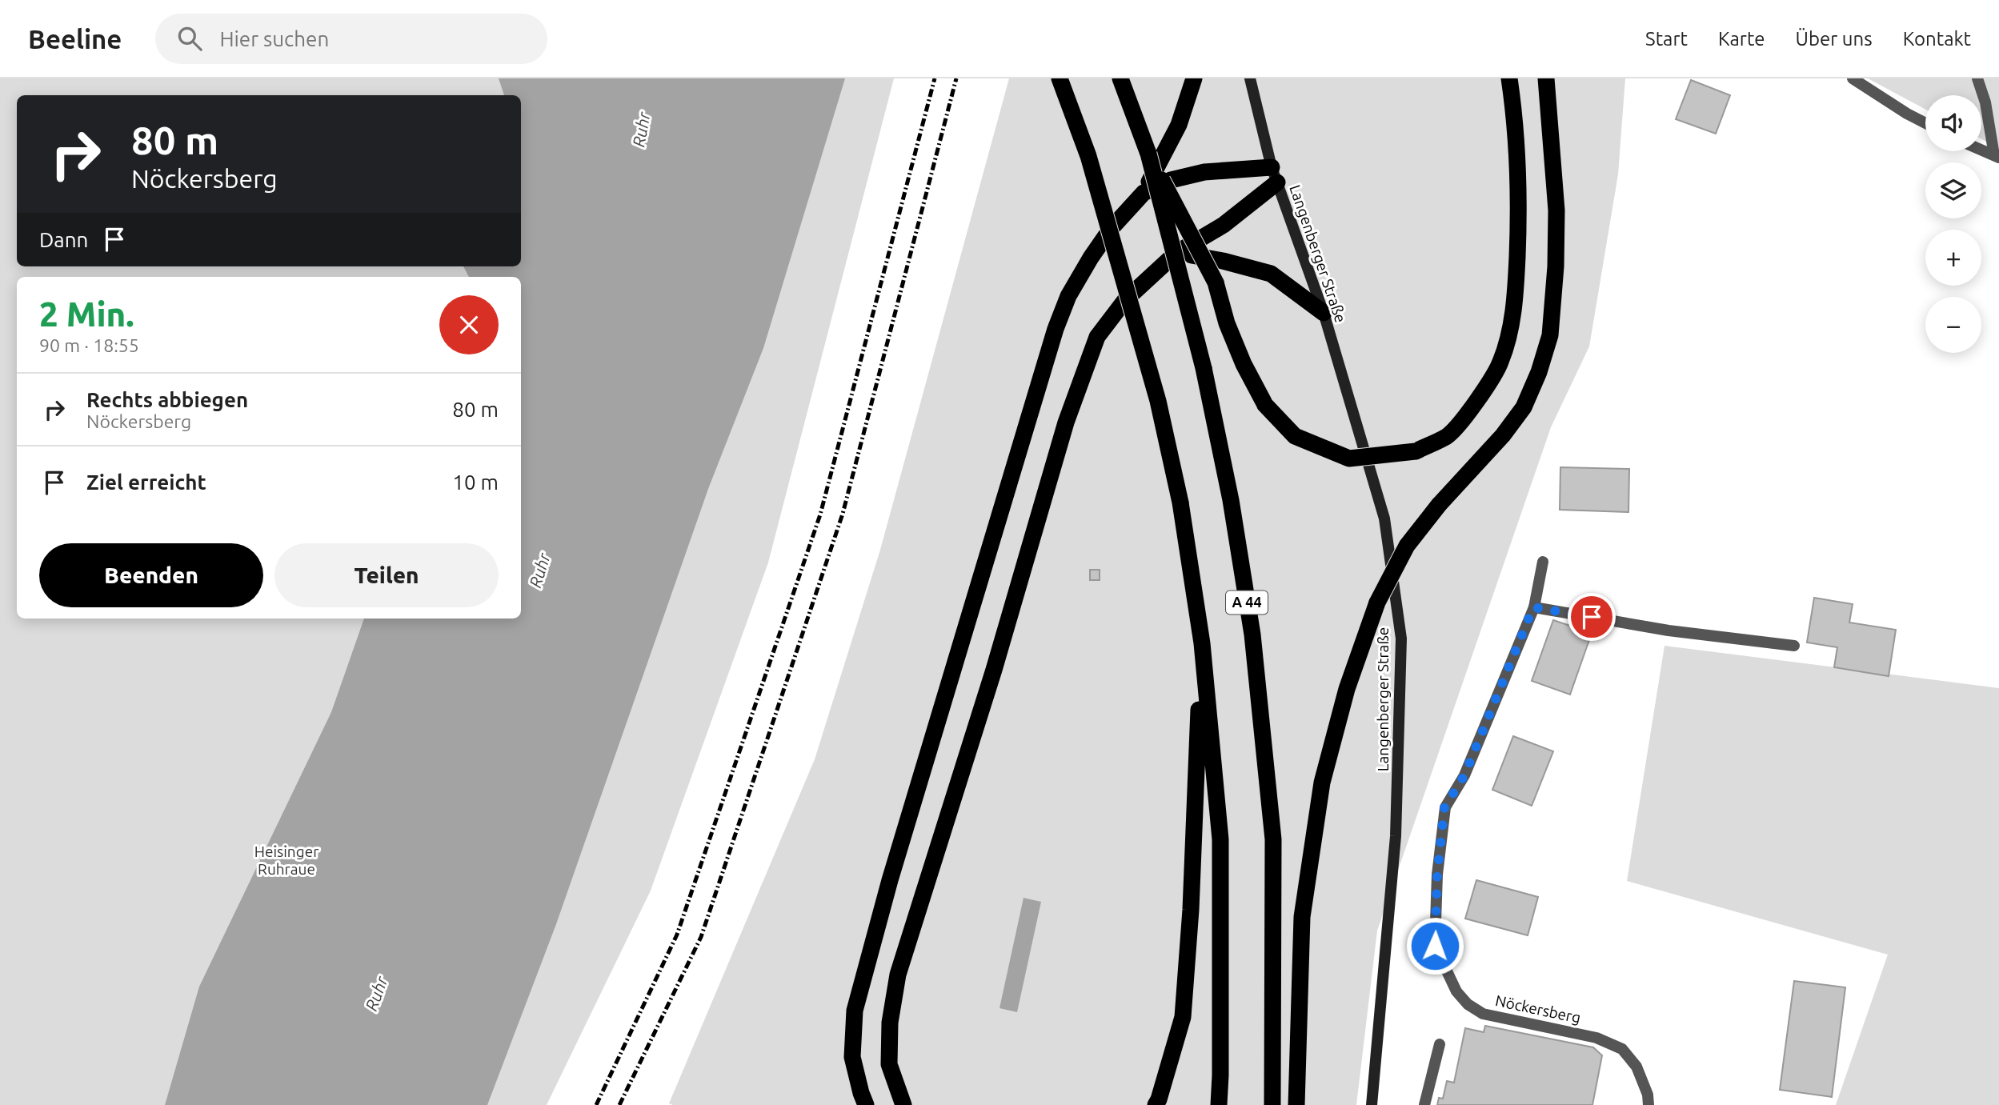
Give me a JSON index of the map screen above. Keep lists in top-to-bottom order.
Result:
{
  "streets": {
    "highway": ["A 44"],
    "street": ["Langenberger Straße", "Nöckersberg"]
  },
  "water": ["Ruhr"],
  "parks": ["Heisinger Ruhraue"],
  "page": {
    "header": "Beeline",
    "search": "Hier suchen",
    "nav": [
      "Start",
      "Karte",
      "Über uns",
      "Kontakt"
    ],
    "map_buttons": ["+", "−"],
    "turn": ["80 m", "Nöckersberg"],
    "then": "Dann",
    "heading": ["2 Min.", "90 m · 18:55"],
    "list": [
      {
        "name": "Rechts abbiegen",
        "note": "Nöckersberg",
        "value": "80 m"
      },
      {
        "name": "Ziel erreicht",
        "value": "10 m"
      }
    ],
    "buttons": ["Beenden", "Teilen"]
  }
}
